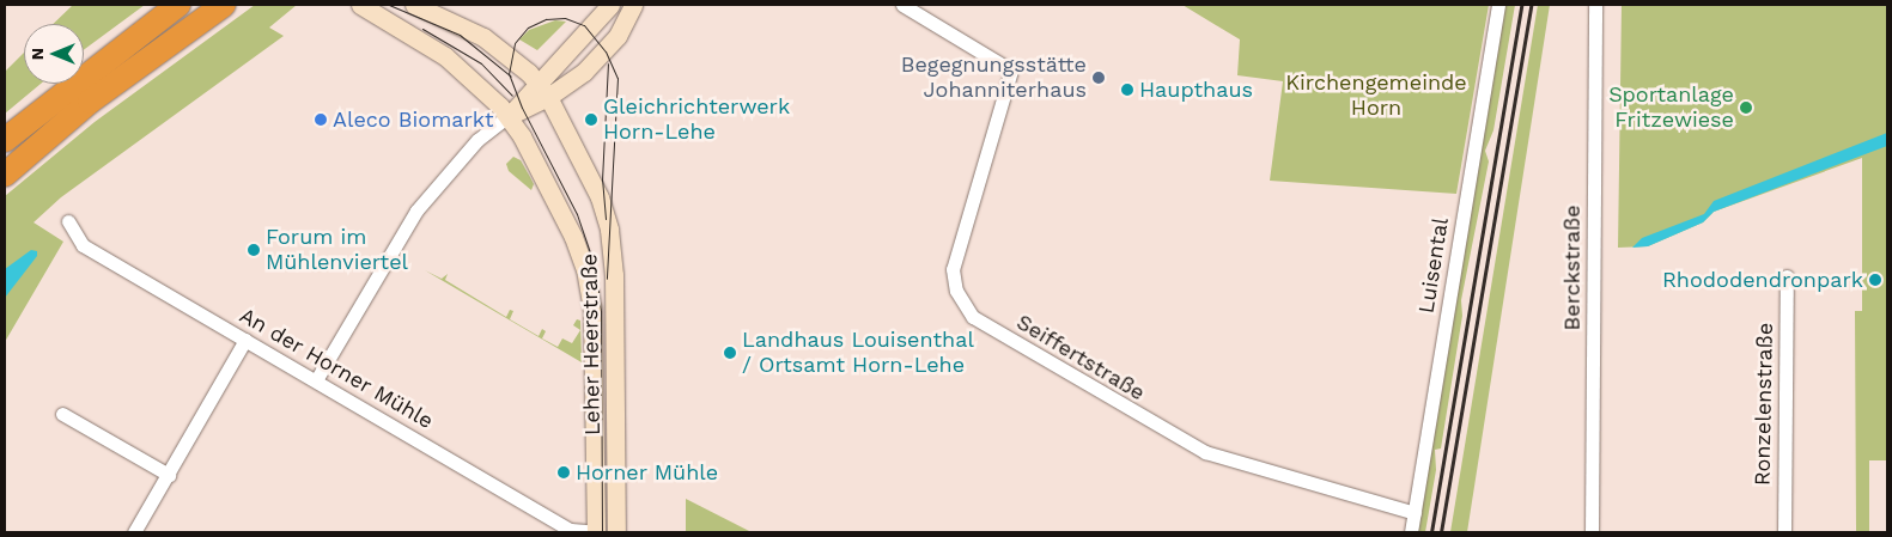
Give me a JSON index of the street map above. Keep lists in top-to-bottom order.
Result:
{
  "streets": {
    "main road": ["Leher Heerstraße"],
    "street": [
      "Luisental",
      "Berckstraße",
      "Seiffertstraße",
      "An der Horner Mühle",
      "Ronzelenstraße"
    ]
  },
  "crossings": [
    ["Luisental", "Seiffertstraße"],
    ["Leher Heerstraße", "An der Horner Mühle"]
  ],
  "parks": ["Kirchengemeinde Horn"],
  "places": [
    "Begegnungsstätte Johanniterhaus",
    "Haupthaus",
    "Sportanlage Fritzewiese",
    "Aleco Biomarkt",
    "Gleichrichterwerk Horn-Lehe",
    "Forum im Mühlenviertel",
    "Rhododendronpark",
    "Landhaus Louisenthal / Ortsamt Horn-Lehe",
    "Horner Mühle"
  ],
  "north": "left"
}
